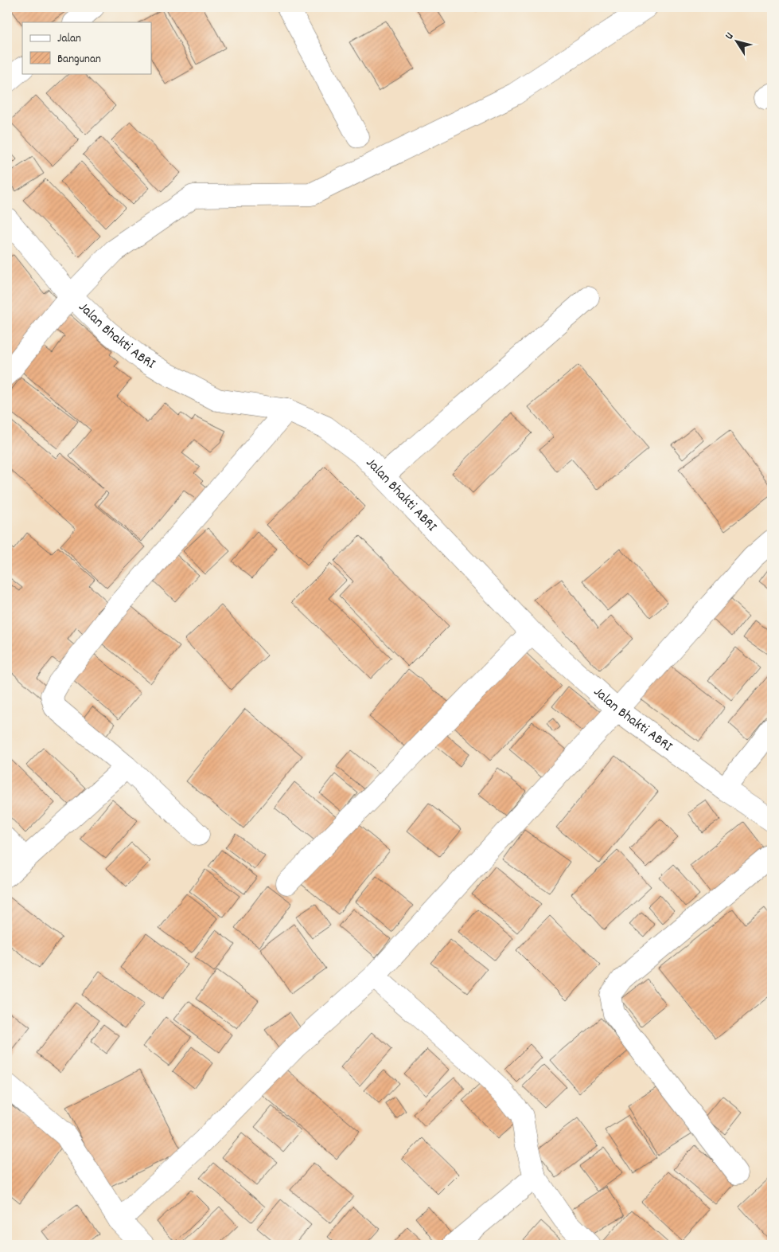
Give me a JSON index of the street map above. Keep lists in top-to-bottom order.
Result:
{
  "streets": {
    "street": ["Jalan Bhakti ABRI"]
  },
  "legend": ["Jalan", "Bangunan"],
  "north": "top left"
}
